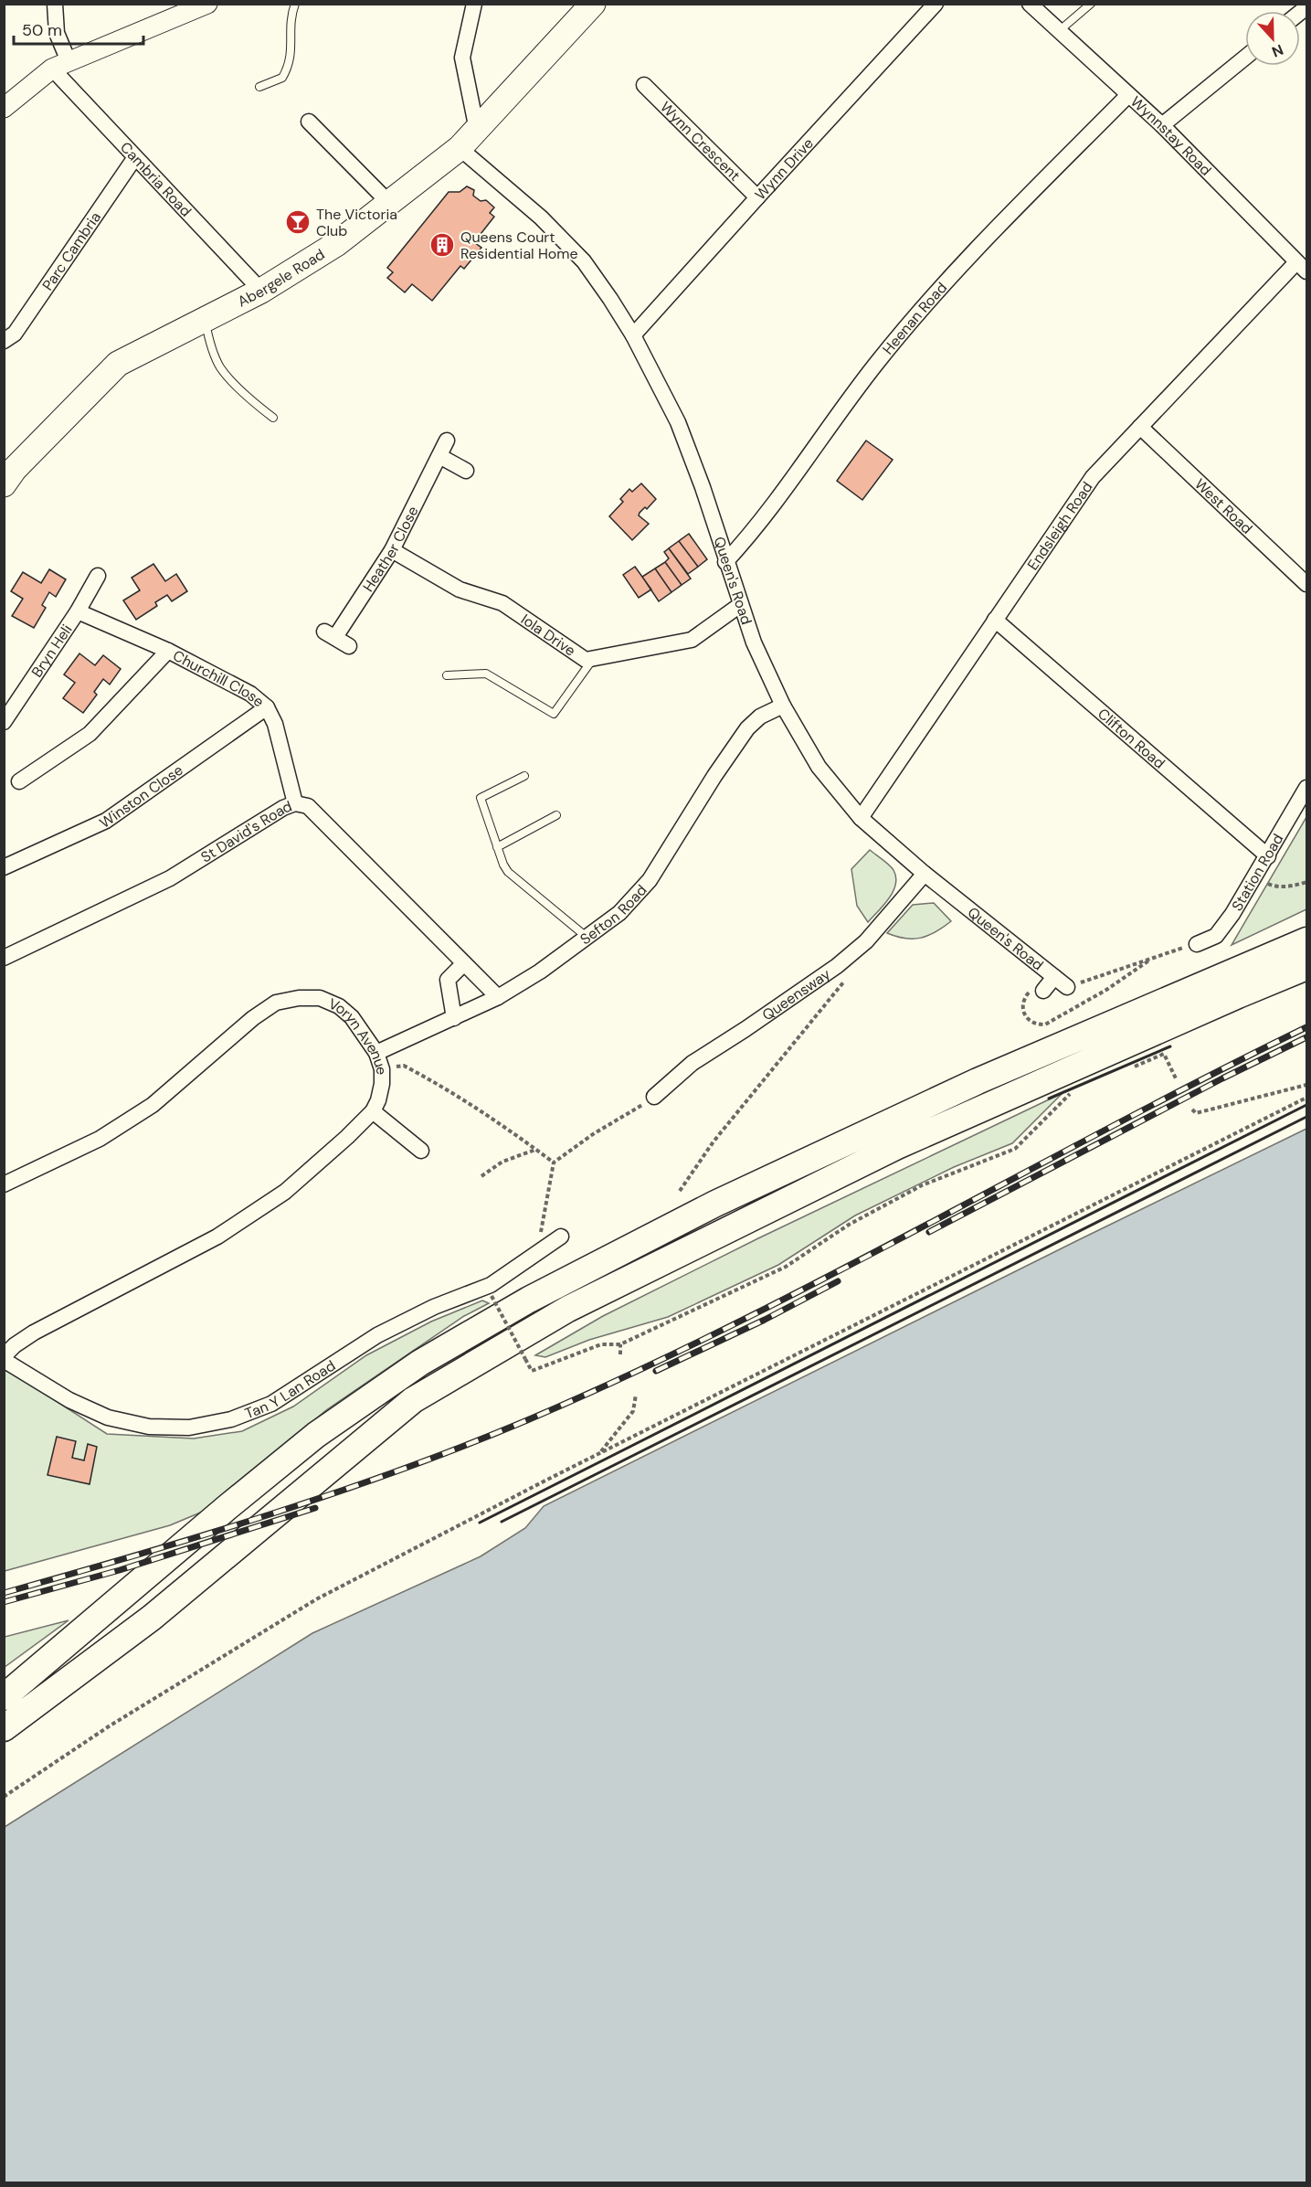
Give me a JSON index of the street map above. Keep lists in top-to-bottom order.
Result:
{
  "streets": {
    "main road": ["Abergele Road"],
    "street": [
      "Wynnstay Road",
      "Wynn Crescent",
      "Wynn Drive",
      "Cambria Road",
      "Parc Cambria",
      "Heenan Road",
      "West Road",
      "Endsleigh Road",
      "Heather Close",
      "Queen's Road",
      "Iola Drive",
      "Bryn Heli",
      "Churchill Close",
      "Clifton Road",
      "Winston Close",
      "St David's Road",
      "Station Road",
      "Sefton Road",
      "Queensway",
      "Voryn Avenue",
      "Tan Y Lan Road"
    ]
  },
  "crossings": [
    ["Wynnstay Road", "Heenan Road"],
    ["Wynnstay Road", "Endsleigh Road"],
    ["Wynn Crescent", "Wynn Drive"],
    ["Wynn Drive", "Queen's Road"],
    ["Cambria Road", "Parc Cambria"],
    ["Cambria Road", "Abergele Road"],
    ["Abergele Road", "Queen's Road"],
    ["Heenan Road", "Queen's Road"],
    ["West Road", "Endsleigh Road"],
    ["Endsleigh Road", "Queen's Road"],
    ["Endsleigh Road", "Clifton Road"],
    ["Heather Close", "Iola Drive"],
    ["Queen's Road", "Iola Drive"],
    ["Queen's Road", "Sefton Road"],
    ["Queen's Road", "Queensway"],
    ["Bryn Heli", "Churchill Close"],
    ["Churchill Close", "Winston Close"],
    ["Churchill Close", "St David's Road"],
    ["Clifton Road", "Station Road"],
    ["St David's Road", "Sefton Road"],
    ["Sefton Road", "Voryn Avenue"],
    ["Voryn Avenue", "Tan Y Lan Road"]
  ],
  "places": {
    "bar": ["The Victoria Club"],
    "building": ["Queens Court Residential Home"]
  },
  "scale_bar": "50 m",
  "north": "bottom"
}
